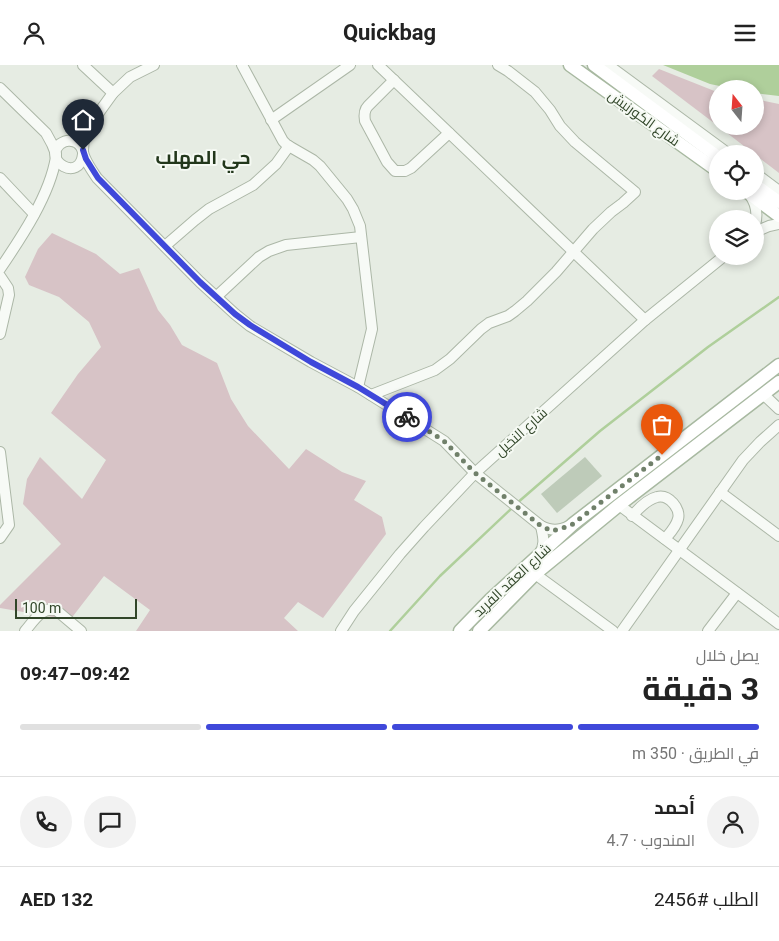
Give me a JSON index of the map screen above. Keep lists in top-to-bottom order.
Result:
{
  "streets": {
    "main road": ["شارع الكورنيش", "شارع العقد الفريد"],
    "street": ["شارع النخيل"]
  },
  "districts": ["حي المهلب"],
  "scale_bar": "100 m",
  "north": "top",
  "page": {
    "header": "Quickbag",
    "scale": "100 m",
    "heading": ["3 دقيقة", "يصل خلال", "09:42–09:47"],
    "panel": [
      "أحمد",
      "المندوب · 4.7",
      "الطلب #2456",
      "AED 132"
    ],
    "bar": "في الطريق · 350 m"
  }
}
